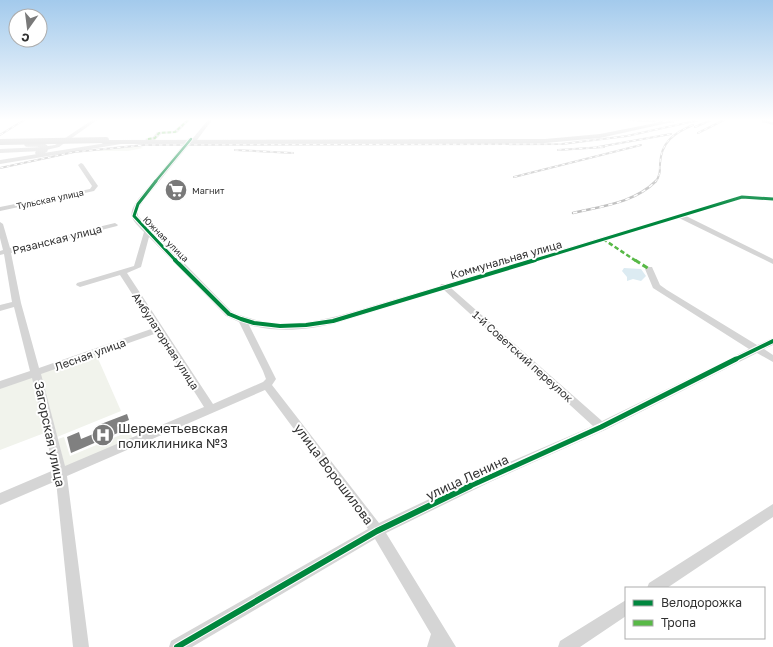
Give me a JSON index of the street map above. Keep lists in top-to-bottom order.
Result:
{
  "streets": {
    "street": [
      "Тульская улица",
      "Рязанская улица",
      "Южная улица",
      "Коммунальная улица",
      "Амбулаторная улица",
      "Лесная улица",
      "1-й Советский переулок",
      "Загорская улица",
      "улица Ворошилова",
      "улица Ленина"
    ]
  },
  "crossings": [
    ["Рязанская улица", "Загорская улица"],
    ["Южная улица", "Коммунальная улица"],
    ["Коммунальная улица", "1-й Советский переулок"],
    ["Амбулаторная улица", "Лесная улица"],
    ["Лесная улица", "Загорская улица"],
    ["1-й Советский переулок", "улица Ленина"],
    ["улица Ворошилова", "улица Ленина"]
  ],
  "places": {
    "supermarket": ["Магнит"],
    "hospital": ["Шереметьевская поликлиника №3"]
  },
  "legend": ["Велодорожка", "Тропа"],
  "north": "bottom"
}
